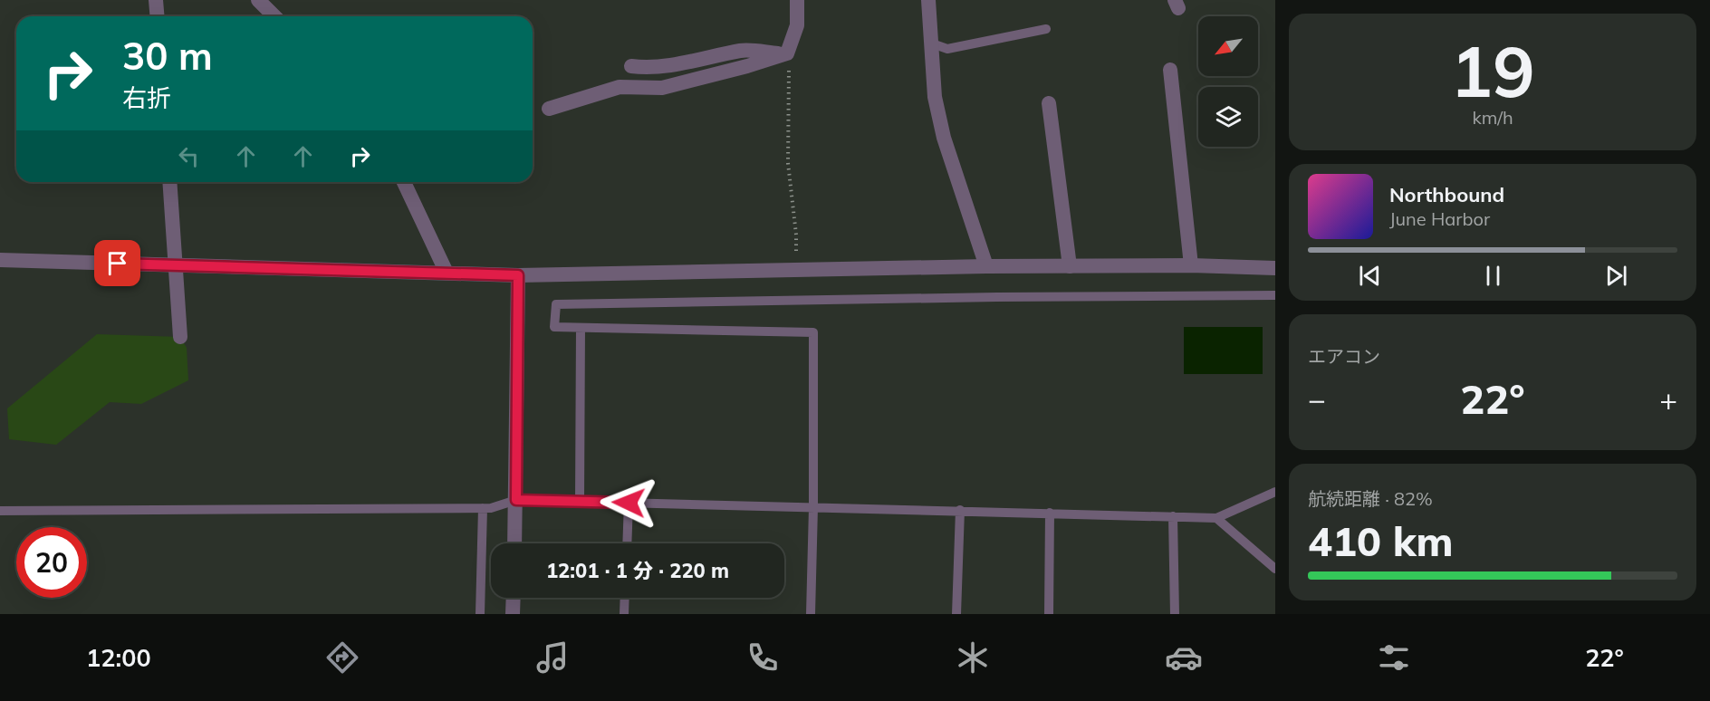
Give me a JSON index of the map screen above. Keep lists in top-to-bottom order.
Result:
{
  "north": "bottom left",
  "page": {
    "tile": [
      ["19", "km/h"],
      "エアコン",
      ["航続距離 · 82%", "410 km"]
    ],
    "turn": ["30 m", "右折"],
    "song": ["Northbound", "June Harbor"],
    "heat": ["−", "22°", "+"],
    "limit": "20",
    "trip": "12:01 · 1 分 · 220 m",
    "tabs": ["12:00", "22°"]
  }
}
